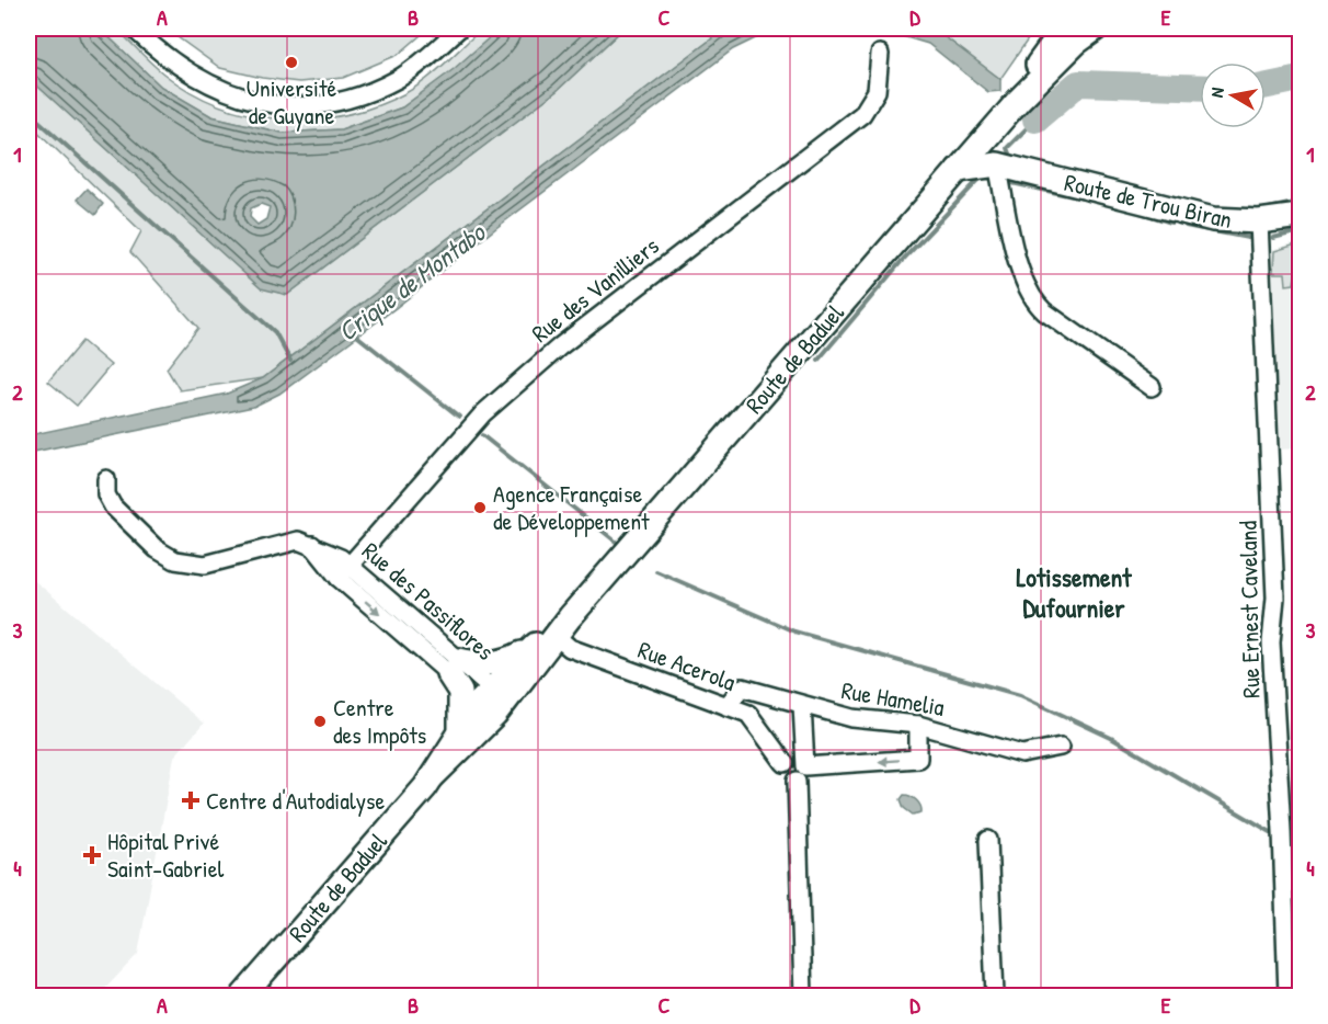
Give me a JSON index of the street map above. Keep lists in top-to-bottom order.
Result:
{
  "streets": {
    "main road": ["Route de Trou Biran", "Route de Baduel"],
    "street": [
      "Rue des Vanilliers",
      "Rue des Passiflores",
      "Rue Ernest Caveland",
      "Rue Acerola",
      "Rue Hamelia"
    ]
  },
  "crossings": [
    ["Route de Trou Biran", "Route de Baduel"],
    ["Route de Trou Biran", "Rue Ernest Caveland"],
    ["Rue des Vanilliers", "Rue des Passiflores"],
    ["Route de Baduel", "Rue des Passiflores"],
    ["Route de Baduel", "Rue Acerola"],
    ["Rue Acerola", "Rue Hamelia"]
  ],
  "districts": ["Lotissement Dufournier"],
  "water": ["Crique de Montabo"],
  "places": {
    "other": ["Université de Guyane", "Agence Française de Développement", "Centre des Impôts"],
    "health": ["Centre d'Autodialyse", "Hôpital Privé Saint-Gabriel"]
  },
  "north": "left",
  "grid": {
    "columns": [
      "A",
      "B",
      "C",
      "D",
      "E"
    ],
    "rows": [
      "1",
      "2",
      "3",
      "4"
    ]
  }
}
